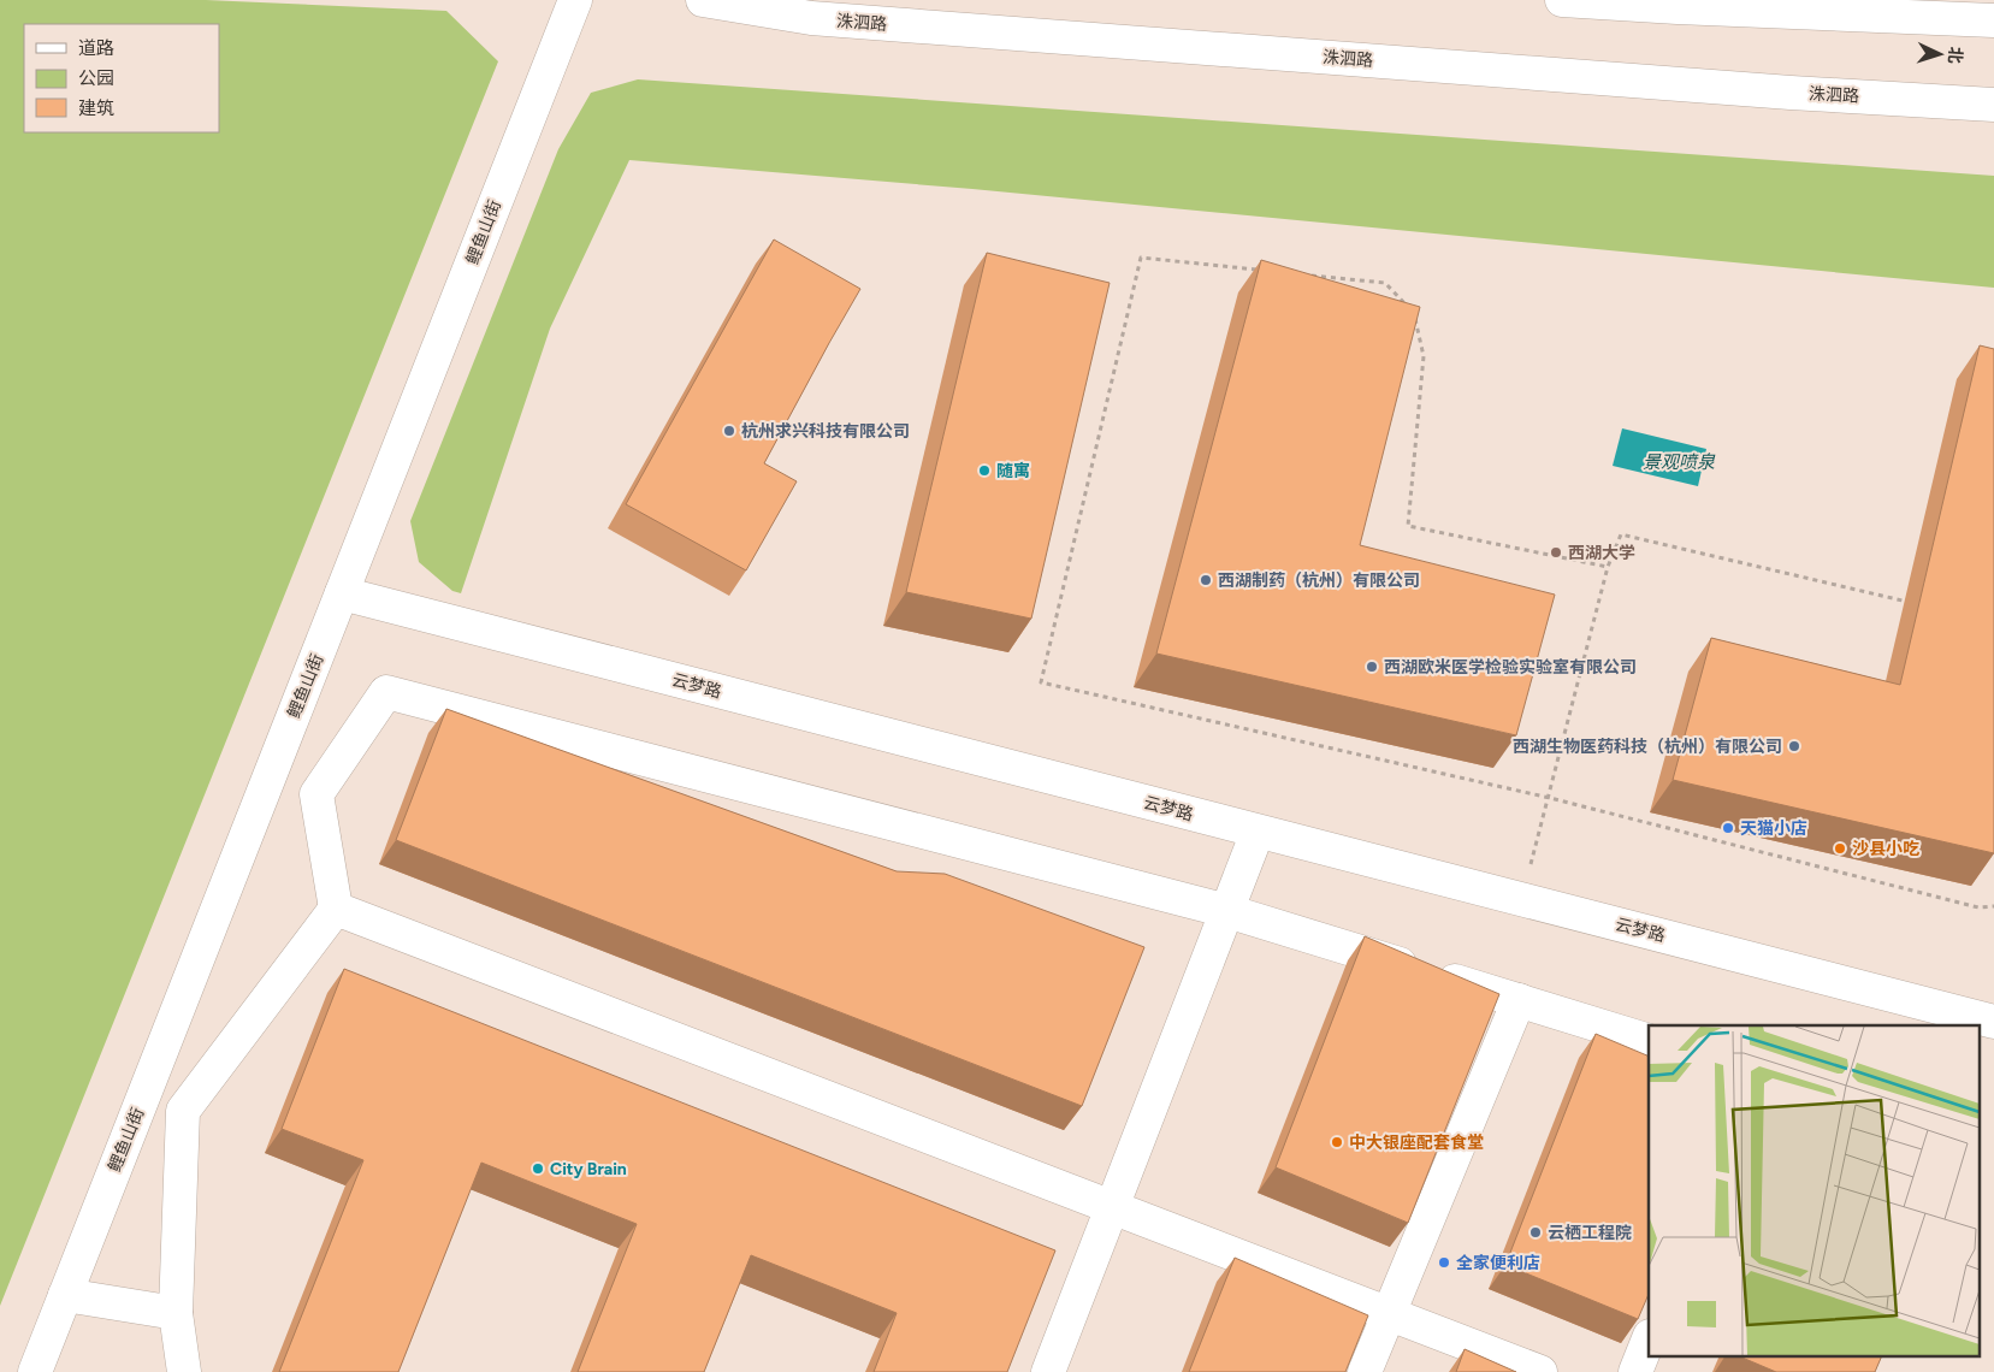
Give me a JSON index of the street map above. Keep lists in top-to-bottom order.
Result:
{
  "streets": {
    "street": ["洙泗路", "鲤鱼山街", "云梦路"]
  },
  "crossings": [
    ["鲤鱼山街", "云梦路"]
  ],
  "water": ["景观喷泉"],
  "places": [
    "杭州求兴科技有限公司",
    "随寓",
    "西湖大学",
    "西湖制药（杭州）有限公司",
    "西湖欧米医学检验实验室有限公司",
    "西湖生物医药科技（杭州）有限公司",
    "天猫小店",
    "沙县小吃",
    "中大银座配套食堂",
    "City Brain",
    "云栖工程院",
    "全家便利店"
  ],
  "legend": ["道路", "公园", "建筑"],
  "north": "right"
}
